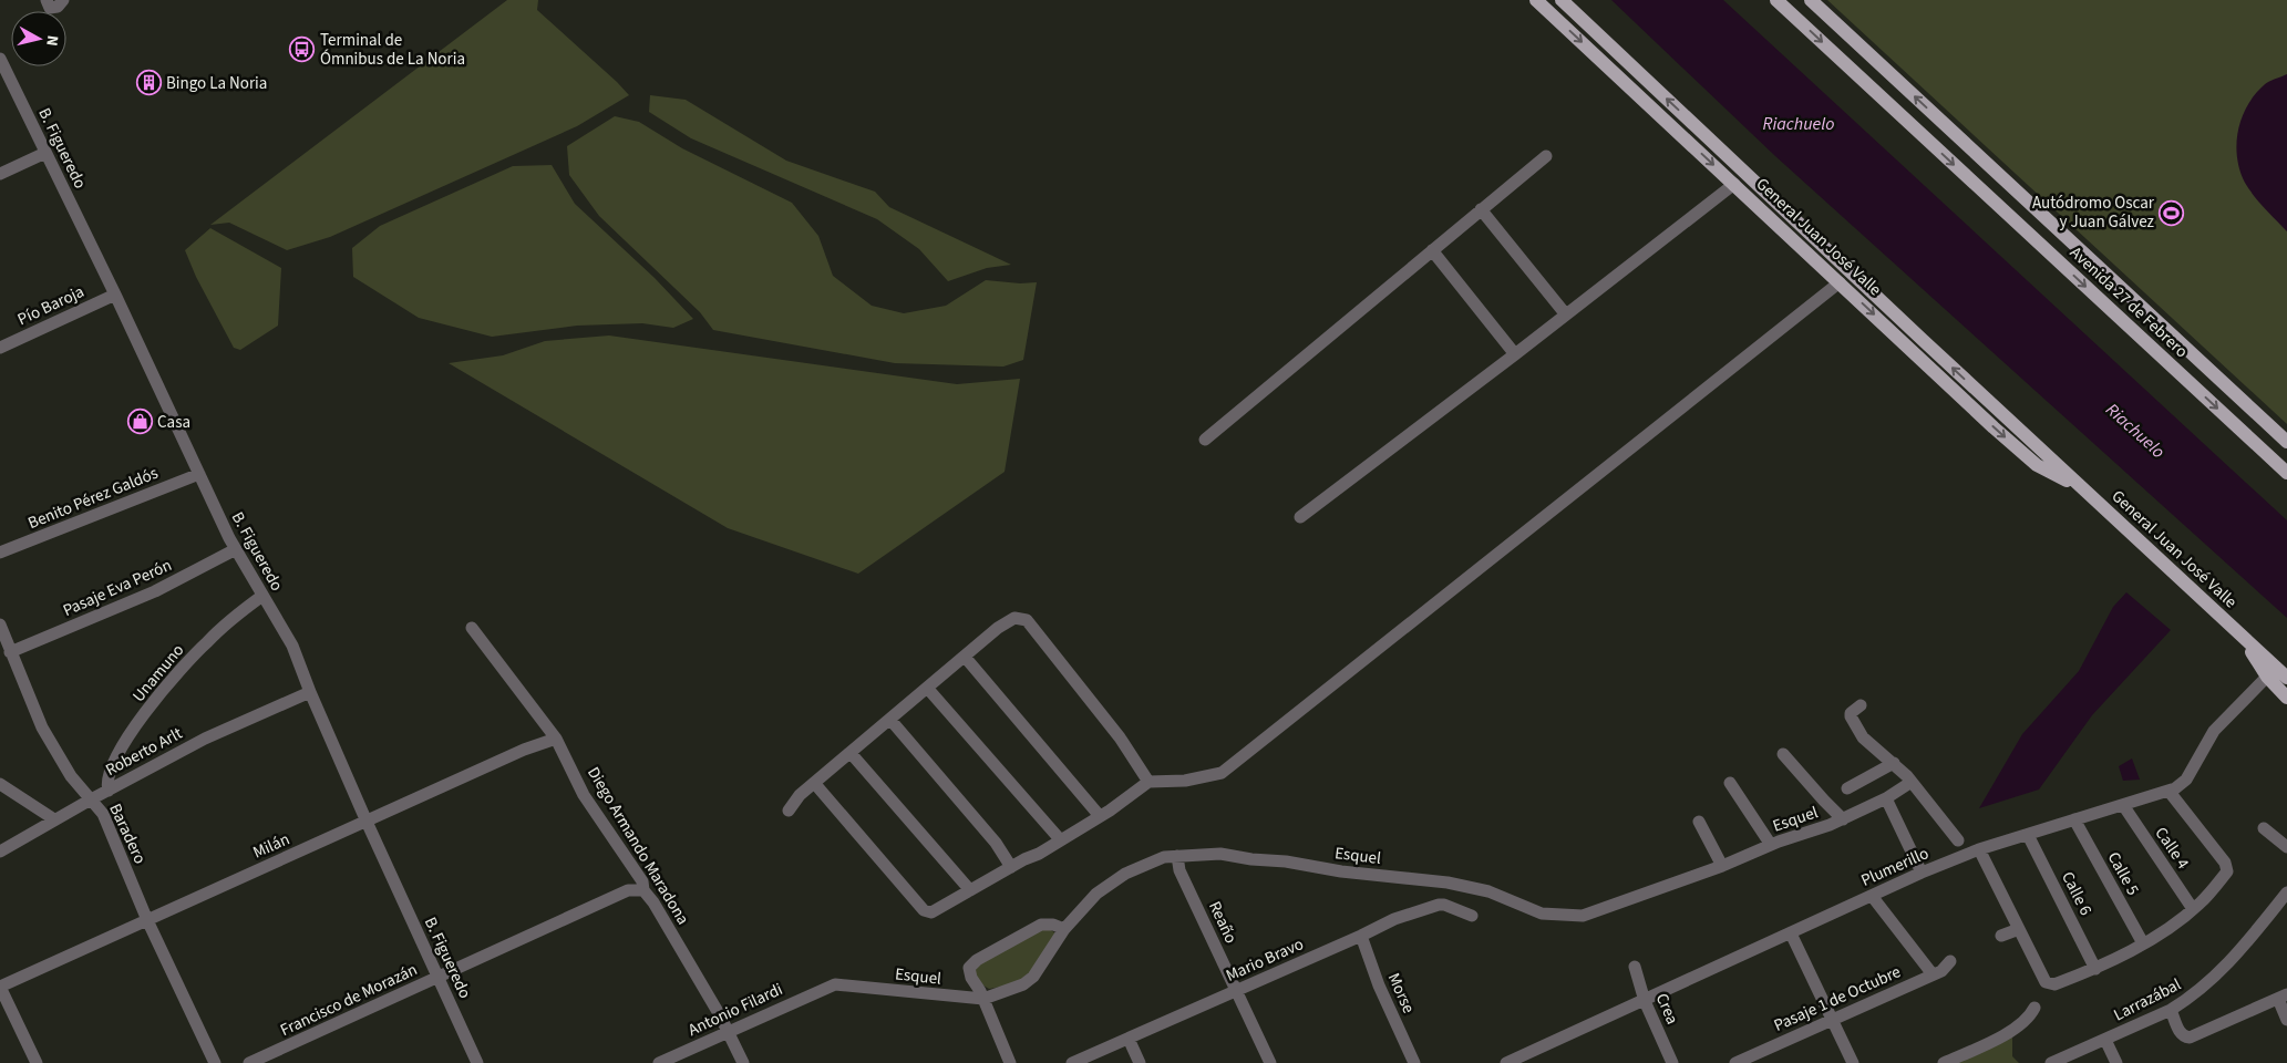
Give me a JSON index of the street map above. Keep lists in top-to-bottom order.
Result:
{
  "streets": {
    "main road": ["General Juan José Valle", "Avenida 27 de Febrero"],
    "street": [
      "B. Figueredo",
      "Pío Baroja",
      "Benito Pérez Galdós",
      "Pasaje Eva Perón",
      "Unamuno",
      "Roberto Arlt",
      "Esquel",
      "Baradero",
      "Milán",
      "Diego Armando Maradona",
      "Calle 4",
      "Plumerillo",
      "Calle 5",
      "Calle 6",
      "Reaño",
      "Mario Bravo",
      "Morse",
      "Pasaje 1 de Octubre",
      "Francisco de Morazán",
      "Larrazábal",
      "Crea",
      "Antonio Filardi"
    ]
  },
  "crossings": [
    ["B. Figueredo", "Pío Baroja"],
    ["B. Figueredo", "Benito Pérez Galdós"],
    ["B. Figueredo", "Pasaje Eva Perón"],
    ["B. Figueredo", "Unamuno"],
    ["B. Figueredo", "Roberto Arlt"],
    ["B. Figueredo", "Milán"],
    ["B. Figueredo", "Francisco de Morazán"],
    ["General Juan José Valle", "Plumerillo"],
    ["Pasaje Eva Perón", "Baradero"],
    ["Unamuno", "Roberto Arlt"],
    ["Roberto Arlt", "Baradero"],
    ["Esquel", "Reaño"],
    ["Esquel", "Antonio Filardi"],
    ["Baradero", "Milán"],
    ["Milán", "Diego Armando Maradona"],
    ["Diego Armando Maradona", "Francisco de Morazán"],
    ["Diego Armando Maradona", "Antonio Filardi"],
    ["Calle 4", "Plumerillo"],
    ["Plumerillo", "Calle 5"],
    ["Plumerillo", "Calle 6"],
    ["Plumerillo", "Crea"],
    ["Reaño", "Mario Bravo"],
    ["Mario Bravo", "Morse"]
  ],
  "water": ["Riachuelo"],
  "places": {
    "bus stop": ["Terminal de Ómnibus de La Noria"],
    "building": ["Bingo La Noria"],
    "sports": ["Autódromo Oscar y Juan Gálvez"],
    "shop": ["Casa"]
  },
  "north": "right"
}
